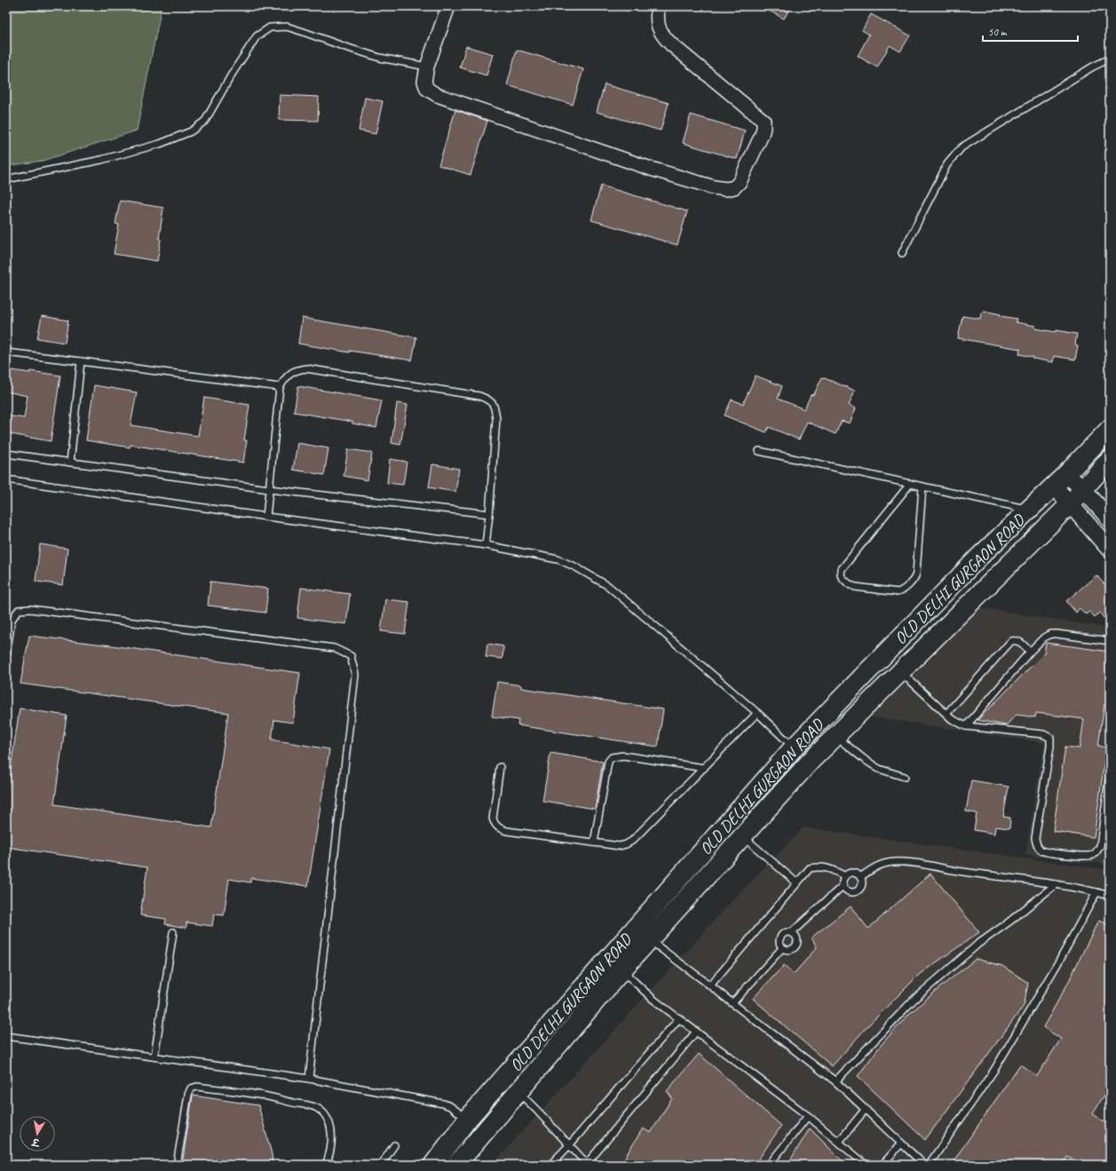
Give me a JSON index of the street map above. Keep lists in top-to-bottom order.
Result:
{
  "streets": {
    "main road": ["OLD DELHI GURGAON ROAD"]
  },
  "scale_bar": "50 m",
  "north": "bottom"
}
